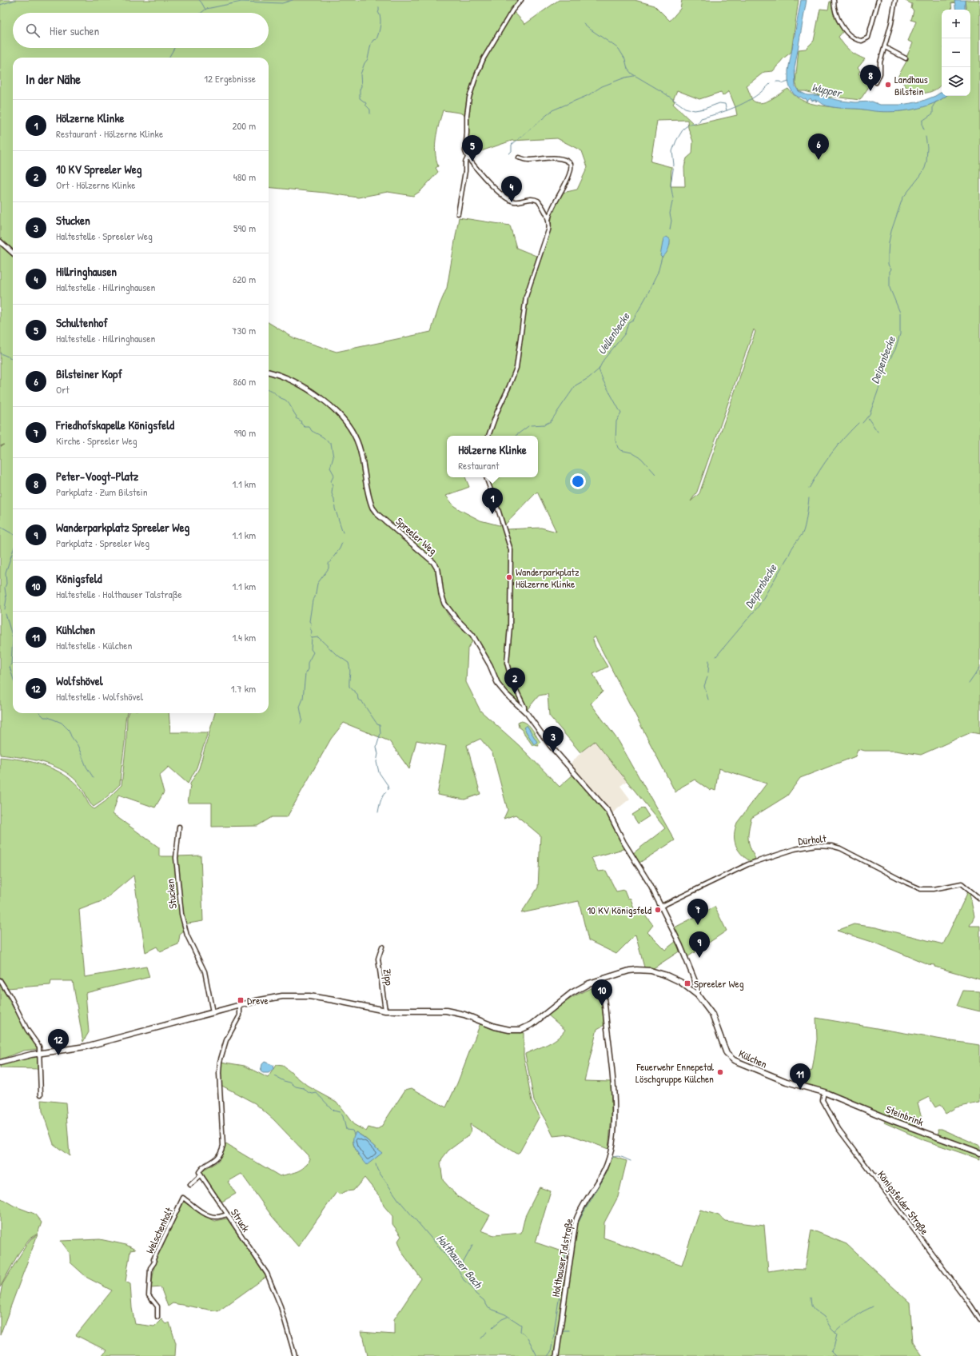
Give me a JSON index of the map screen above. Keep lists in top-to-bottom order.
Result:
{
  "streets": {
    "main road": ["Külchen", "Steinbrink"],
    "street": [
      "Spreeler Weg",
      "Dürholt",
      "Stucken",
      "Zipp",
      "Königsfelder Straße",
      "Struck",
      "Welschenholt",
      "Holthauser Talstraße"
    ]
  },
  "crossings": [
    ["Spreeler Weg", "Dürholt"],
    ["Spreeler Weg", "Külchen"],
    ["Stucken", "Külchen"],
    ["Zipp", "Külchen"],
    ["Külchen", "Steinbrink"],
    ["Külchen", "Königsfelder Straße"],
    ["Külchen", "Holthauser Talstraße"],
    ["Steinbrink", "Königsfelder Straße"],
    ["Struck", "Welschenholt"]
  ],
  "water": [
    "Wupper",
    "Uellenbecke",
    "Deipenbecke",
    "Holthauser Bach"
  ],
  "places": {
    "other": [
      "Landhaus Bilstein",
      "Wanderparkplatz Hölzerne Klinke",
      "10 KV Königsfeld",
      "Feuerwehr Ennepetal Löschgruppe Külchen"
    ],
    "transit": ["Spreeler Weg", "Dreve"]
  },
  "page": {
    "map_buttons": ["+", "−"],
    "search": "Hier suchen",
    "heading": ["In der Nähe", "12 Ergebnisse"],
    "pins": [
      "8",
      "6",
      "5",
      "4",
      "1",
      "2",
      "3",
      "7",
      "9",
      "10",
      "12",
      "11"
    ],
    "list": [
      {
        "mark": "1",
        "name": "Hölzerne Klinke",
        "note": "Restaurant · Hölzerne Klinke",
        "value": "200 m"
      },
      {
        "mark": "2",
        "name": "10 KV Spreeler Weg",
        "note": "Ort · Hölzerne Klinke",
        "value": "480 m"
      },
      {
        "mark": "3",
        "name": "Stucken",
        "note": "Haltestelle · Spreeler Weg",
        "value": "590 m"
      },
      {
        "mark": "4",
        "name": "Hillringhausen",
        "note": "Haltestelle · Hillringhausen",
        "value": "620 m"
      },
      {
        "mark": "5",
        "name": "Schultenhof",
        "note": "Haltestelle · Hillringhausen",
        "value": "730 m"
      },
      {
        "mark": "6",
        "name": "Bilsteiner Kopf",
        "note": "Ort",
        "value": "860 m"
      },
      {
        "mark": "7",
        "name": "Friedhofskapelle Königsfeld",
        "note": "Kirche · Spreeler Weg",
        "value": "990 m"
      },
      {
        "mark": "8",
        "name": "Peter-Voogt-Platz",
        "note": "Parkplatz · Zum Bilstein",
        "value": "1.1 km"
      },
      {
        "mark": "9",
        "name": "Wanderparkplatz Spreeler Weg",
        "note": "Parkplatz · Spreeler Weg",
        "value": "1.1 km"
      },
      {
        "mark": "10",
        "name": "Königsfeld",
        "note": "Haltestelle · Holthauser Talstraße",
        "value": "1.1 km"
      },
      {
        "mark": "11",
        "name": "Kühlchen",
        "note": "Haltestelle · Külchen",
        "value": "1.4 km"
      },
      {
        "mark": "12",
        "name": "Wolfshövel",
        "note": "Haltestelle · Wolfshövel",
        "value": "1.7 km"
      }
    ],
    "popup": ["Hölzerne Klinke", "Restaurant"]
  }
}
